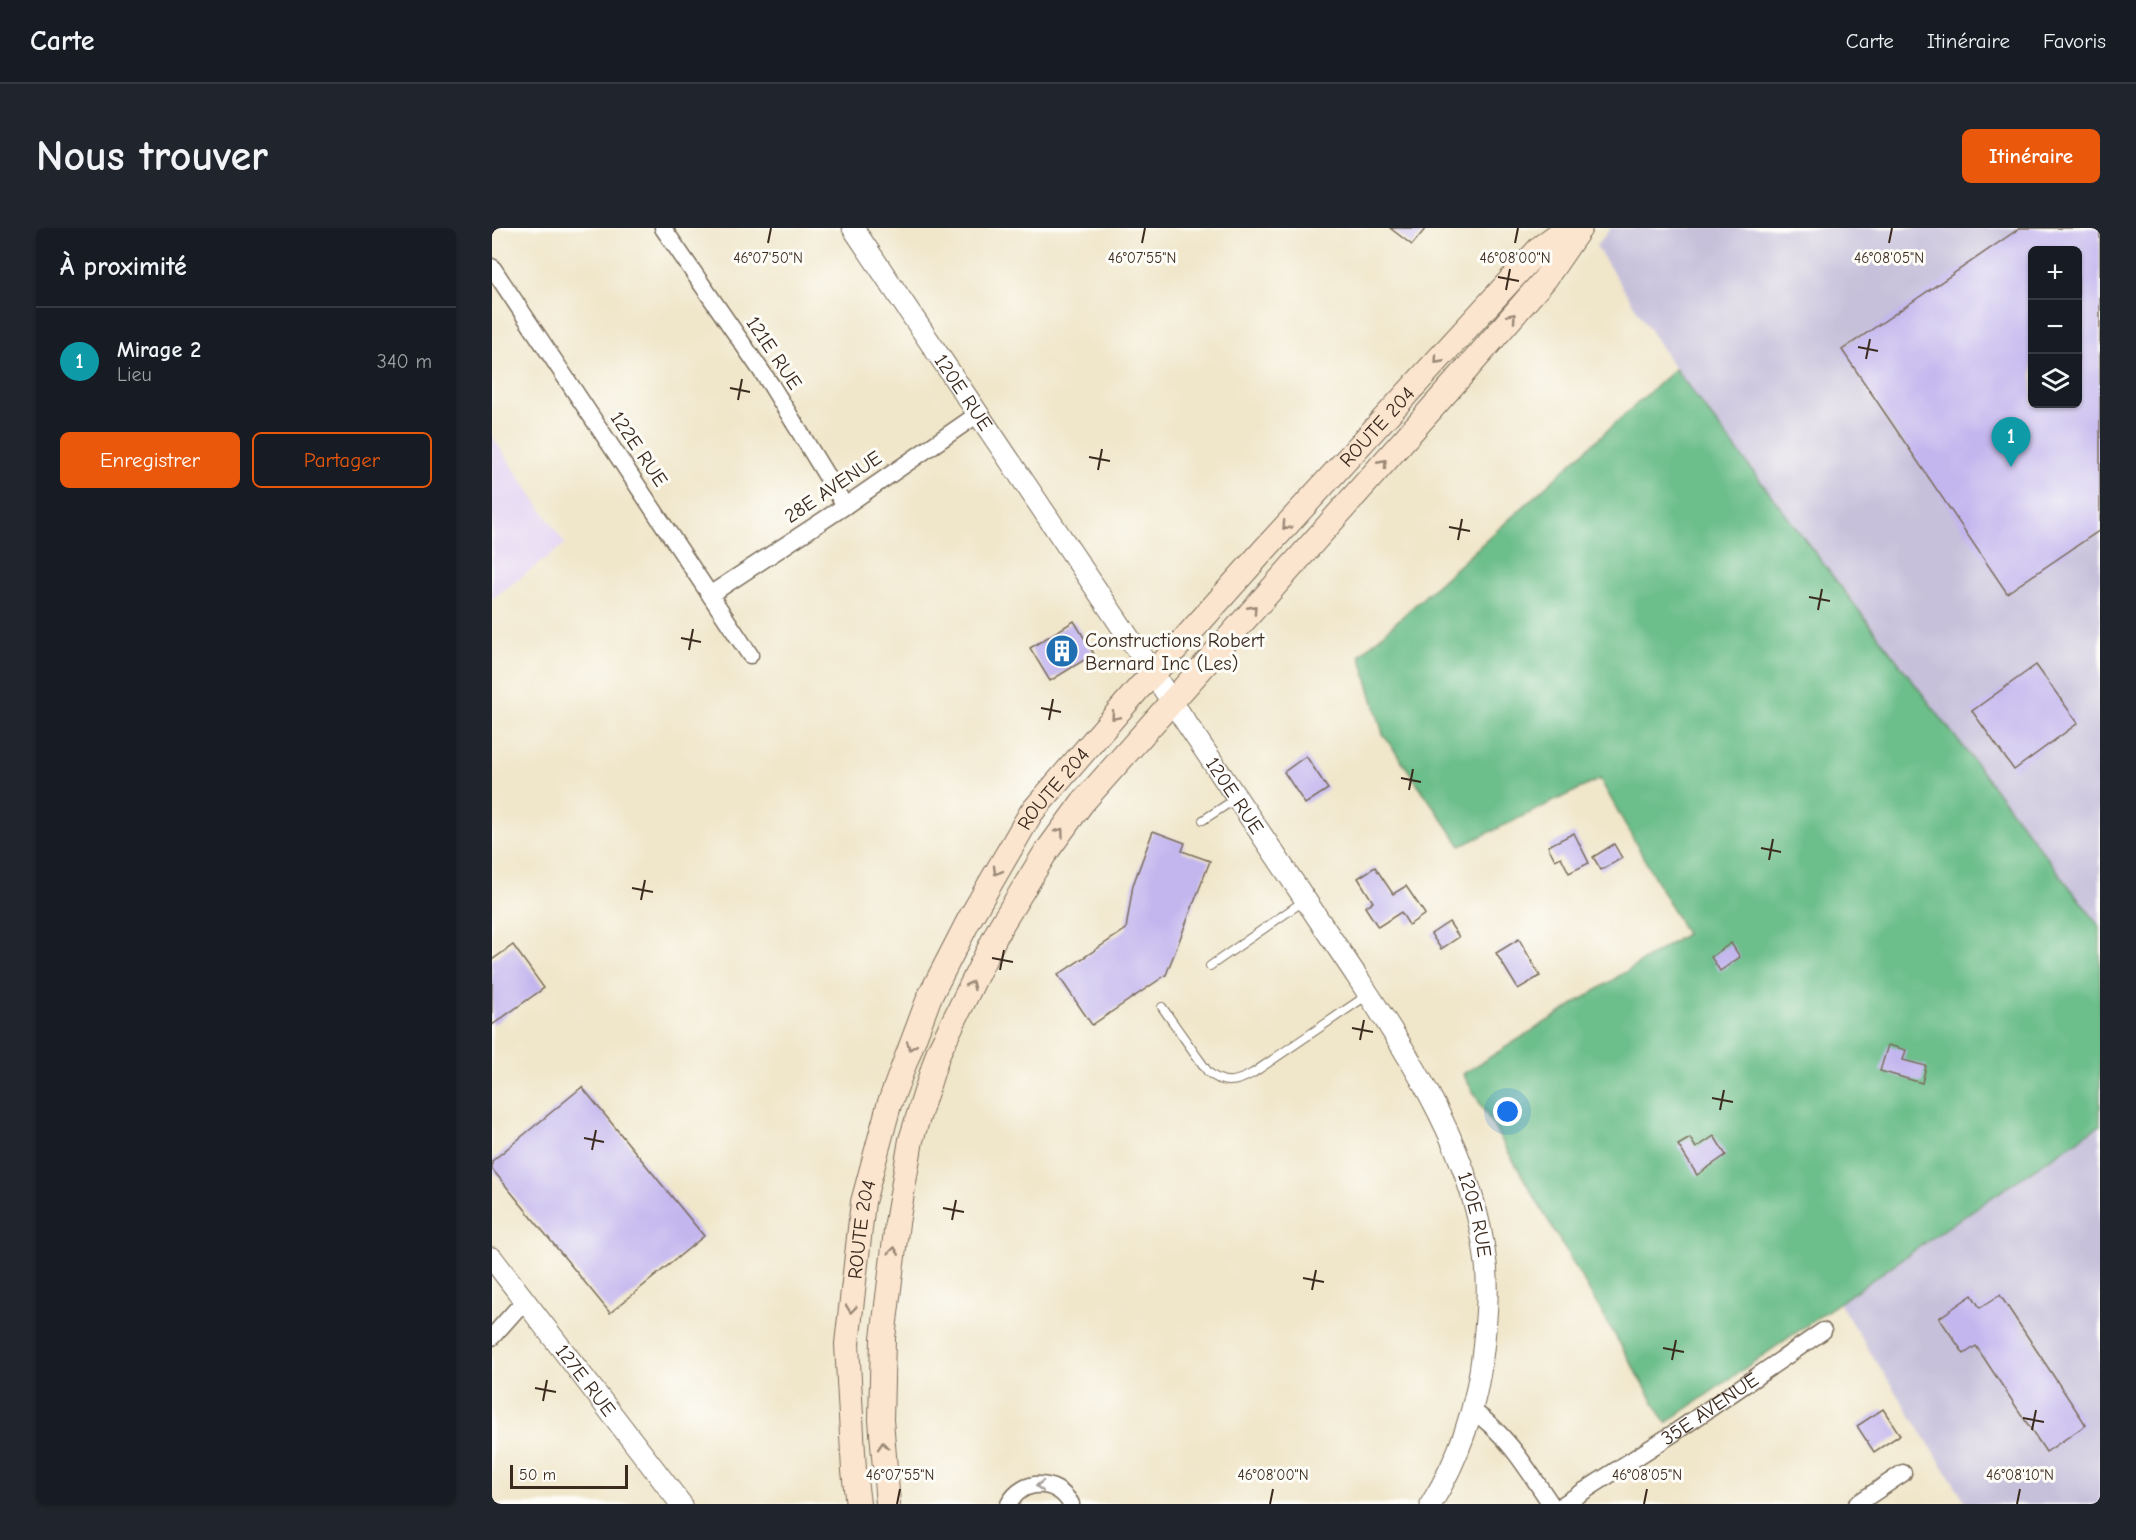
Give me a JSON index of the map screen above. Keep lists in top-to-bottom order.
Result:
{
  "streets": {
    "main road": ["ROUTE 204"],
    "street": [
      "121E RUE",
      "120E RUE",
      "122E RUE",
      "28E AVENUE",
      "127E RUE",
      "35E AVENUE"
    ]
  },
  "crossings": [
    ["121E RUE", "28E AVENUE"],
    ["120E RUE", "ROUTE 204"],
    ["120E RUE", "28E AVENUE"],
    ["122E RUE", "28E AVENUE"]
  ],
  "places": {
    "building": ["Constructions Robert Bernard Inc (Les)"]
  },
  "scale_bar": "50 m",
  "page": {
    "header": "Carte",
    "nav": ["Carte", "Itinéraire", "Favoris"],
    "buttons": [
      "Itinéraire",
      ["Enregistrer", "Partager"]
    ],
    "title": "Nous trouver",
    "heading": "À proximité",
    "map_buttons": ["+", "−"],
    "list": [
      {
        "mark": "1",
        "name": "Mirage 2",
        "note": "Lieu",
        "value": "340 m"
      }
    ],
    "pins": "1",
    "scale": "50 m"
  },
  "coordinates": [
    "46°07'55\"N",
    "46°07'50\"N",
    "46°08'00\"N",
    "46°08'05\"N",
    "46°08'10\"N"
  ]
}
